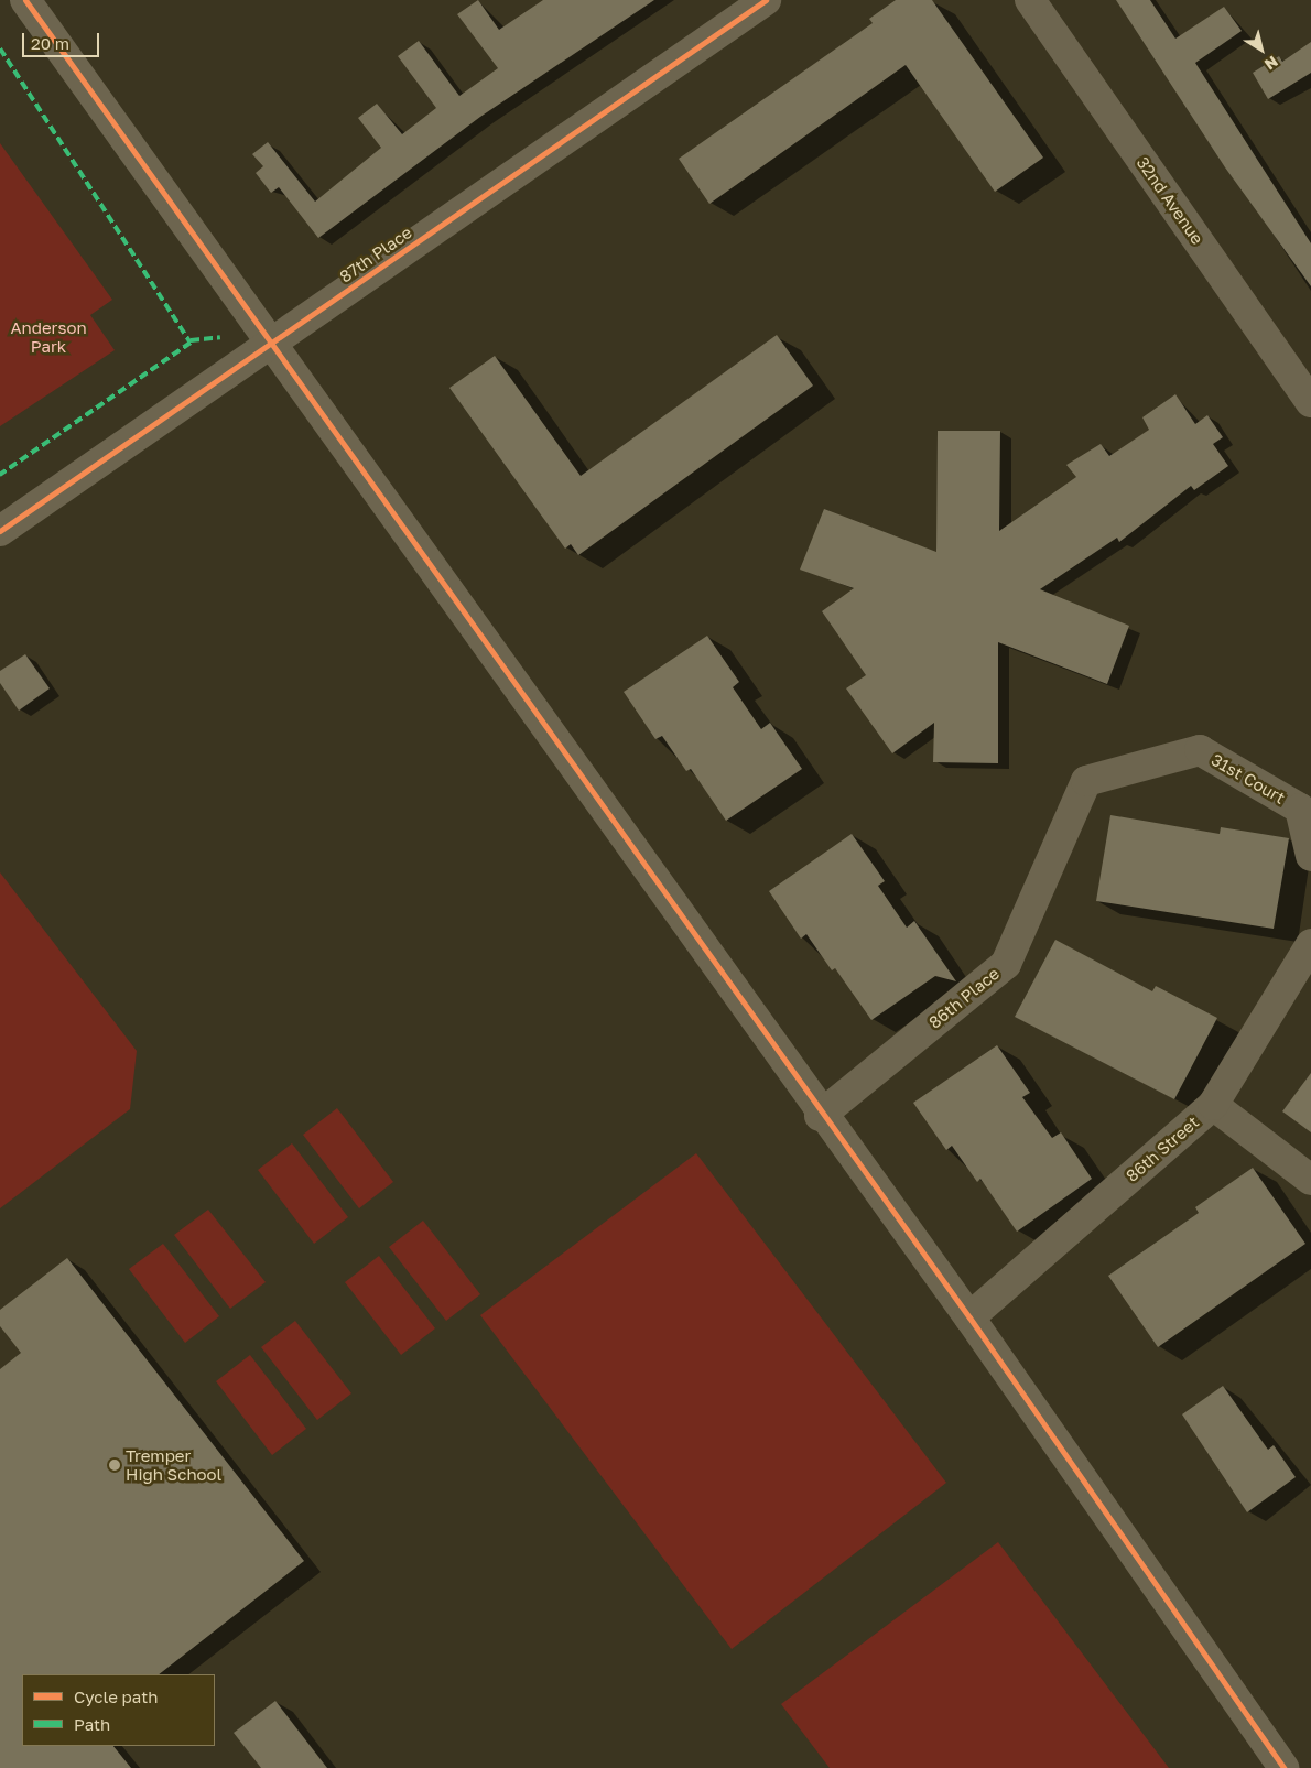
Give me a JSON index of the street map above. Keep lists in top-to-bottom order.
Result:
{
  "streets": {
    "street": [
      "32nd Avenue",
      "87th Place",
      "31st Court",
      "86th Place",
      "86th Street"
    ]
  },
  "crossings": [
    ["31st Court", "86th Place"]
  ],
  "parks": ["Anderson Park"],
  "places": ["Tremper High School"],
  "legend": ["Cycle path", "Path"],
  "scale_bar": "20 m",
  "north": "bottom right"
}
